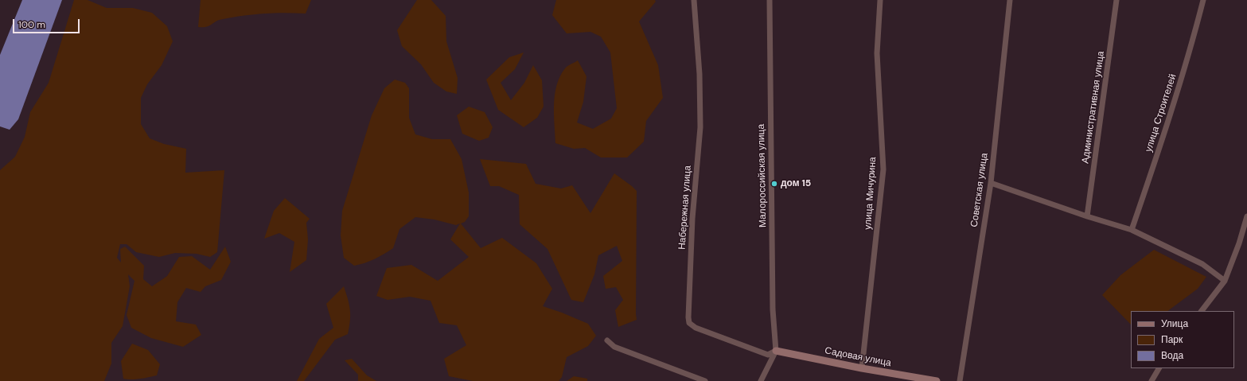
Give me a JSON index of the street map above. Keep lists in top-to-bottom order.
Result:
{
  "streets": {
    "street": [
      "Административная улица",
      "улица Строителей",
      "Малороссийская улица",
      "Советская улица",
      "улица Мичурина",
      "Набережная улица",
      "Садовая улица"
    ]
  },
  "crossings": [
    ["Малороссийская улица", "Набережная улица"],
    ["Малороссийская улица", "Садовая улица"],
    ["улица Мичурина", "Садовая улица"],
    ["Набережная улица", "Садовая улица"]
  ],
  "places": ["дом 15"],
  "legend": ["Улица", "Парк", "Вода"],
  "scale_bar": "100 m"
}
